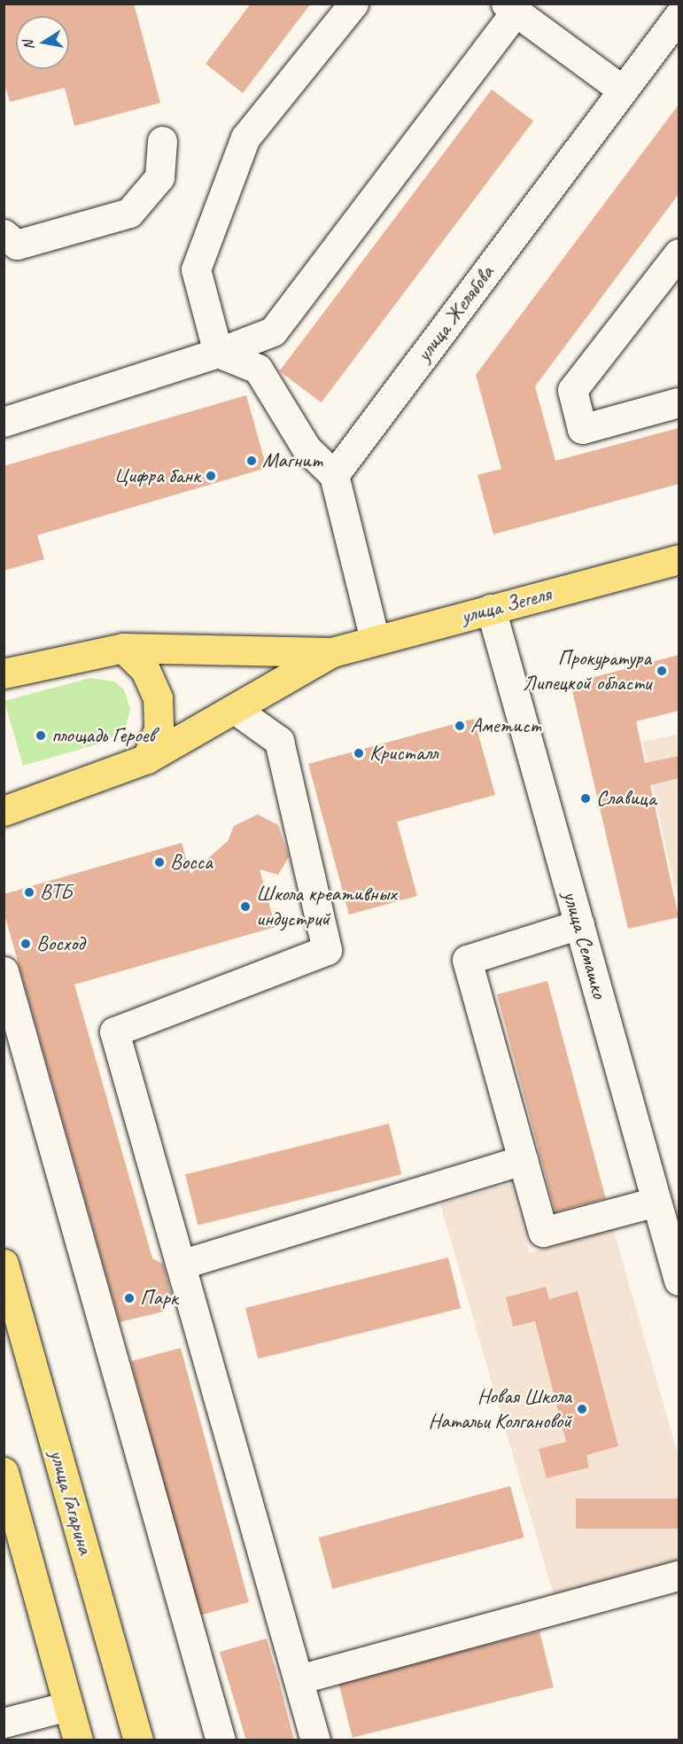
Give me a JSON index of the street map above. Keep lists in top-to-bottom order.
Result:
{
  "streets": {
    "main road": ["улица Зегеля", "улица Гагарина"],
    "street": ["улица Желябова", "улица Семашко"]
  },
  "crossings": [
    ["улица Зегеля", "улица Семашко"]
  ],
  "places": [
    "Магнит",
    "Цифра банк",
    "Прокуратура Липецкой области",
    "Аметист",
    "площадь Героев",
    "Кристалл",
    "Славица",
    "Bocca",
    "ВТБ",
    "Школа креативных индустрий",
    "Восход",
    "Парк",
    "Новая Школа Натальи Колгановой"
  ],
  "north": "left"
}
